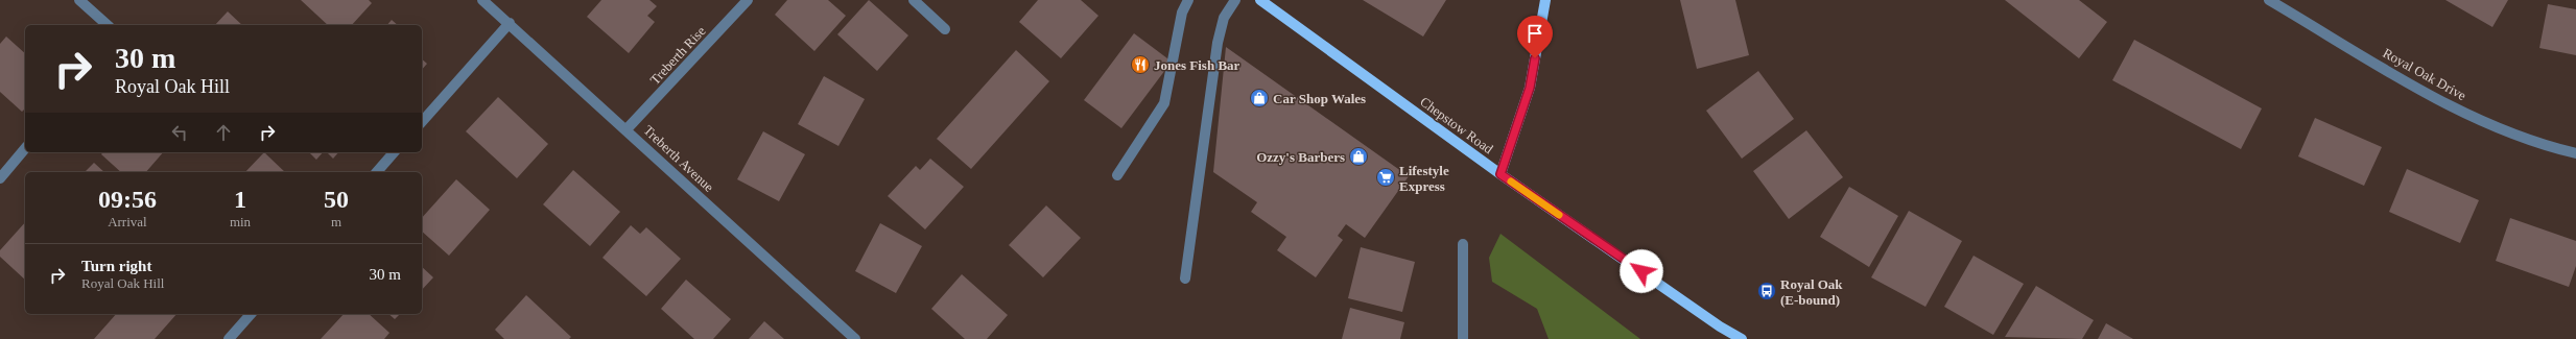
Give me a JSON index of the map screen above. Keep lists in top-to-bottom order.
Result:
{
  "streets": {
    "main road": ["Chepstow Road"],
    "street": ["Treberth Rise", "Royal Oak Drive", "Treberth Avenue"]
  },
  "crossings": [
    ["Treberth Rise", "Treberth Avenue"]
  ],
  "places": {
    "restaurant": ["Jones Fish Bar"],
    "shop": ["Car Shop Wales", "Ozzy's Barbers"],
    "supermarket": ["Lifestyle Express"],
    "bus stop": ["Royal Oak (E-bound)"]
  },
  "page": {
    "turn": ["30 m", "Royal Oak Hill"],
    "eta": [
      "09:56",
      "Arrival",
      "1",
      "min",
      "50",
      "m"
    ],
    "list": [
      {
        "name": "Turn right",
        "note": "Royal Oak Hill",
        "value": "30 m"
      }
    ]
  }
}
